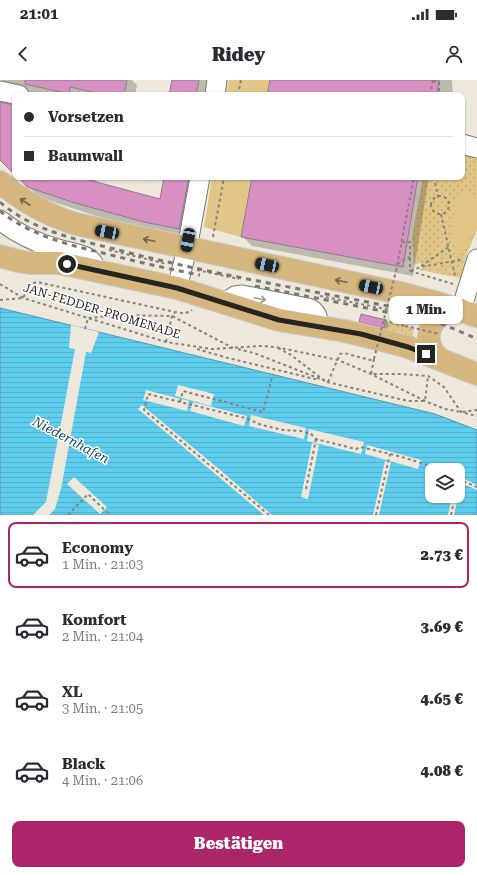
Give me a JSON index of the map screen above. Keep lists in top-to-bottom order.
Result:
{
  "streets": {
    "path": ["JAN-FEDDER-PROMENADE"]
  },
  "water": ["Niedernhafen"],
  "page": {
    "status": "21:01",
    "header": "Ridey",
    "banner": ["Vorsetzen", "Baumwall"],
    "bubble": "1 Min.",
    "list": [
      {
        "name": "Economy",
        "note": "1 Min. · 21:03",
        "value": "2.73 €"
      },
      {
        "name": "Komfort",
        "note": "2 Min. · 21:04",
        "value": "3.69 €"
      },
      {
        "name": "XL",
        "note": "3 Min. · 21:05",
        "value": "4.65 €"
      },
      {
        "name": "Black",
        "note": "4 Min. · 21:06",
        "value": "4.08 €"
      }
    ],
    "buttons": "Bestätigen"
  }
}
